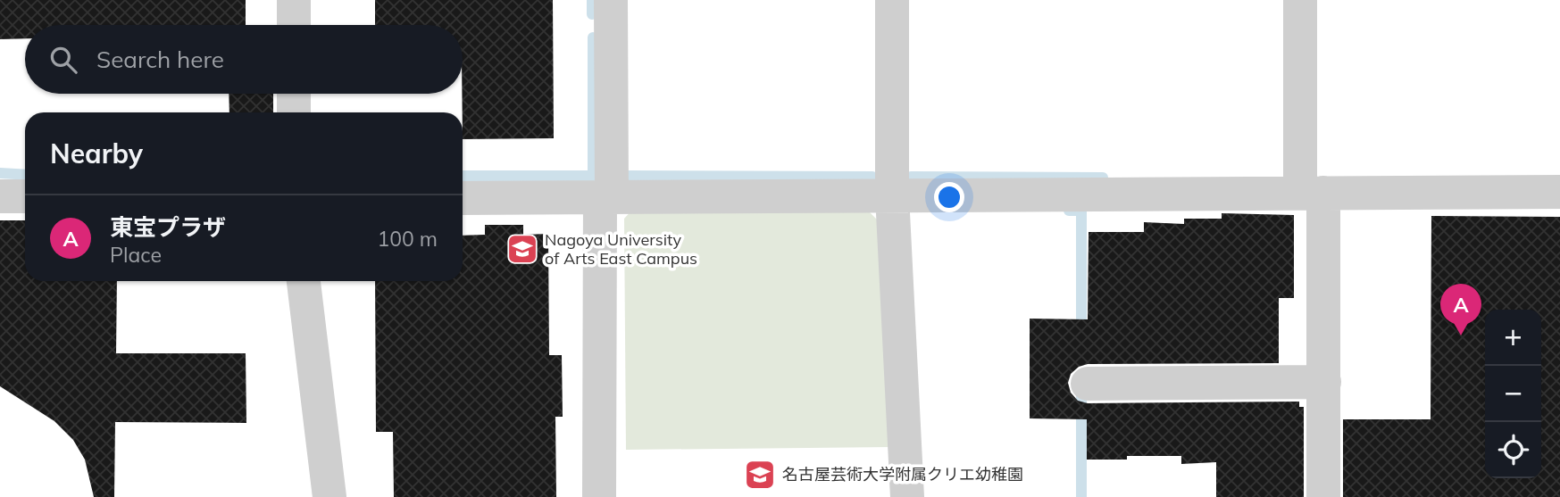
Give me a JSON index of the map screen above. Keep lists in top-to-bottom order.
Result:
{
  "places": {
    "school or university": ["Nagoya University of Arts East Campus", "名古屋芸術大学附属クリエ幼稚園"]
  },
  "page": {
    "search": "Search here",
    "heading": "Nearby",
    "list": [
      {
        "mark": "A",
        "name": "東宝プラザ",
        "note": "Place",
        "value": "100 m"
      }
    ],
    "pins": "A",
    "map_buttons": ["+", "−"]
  }
}
